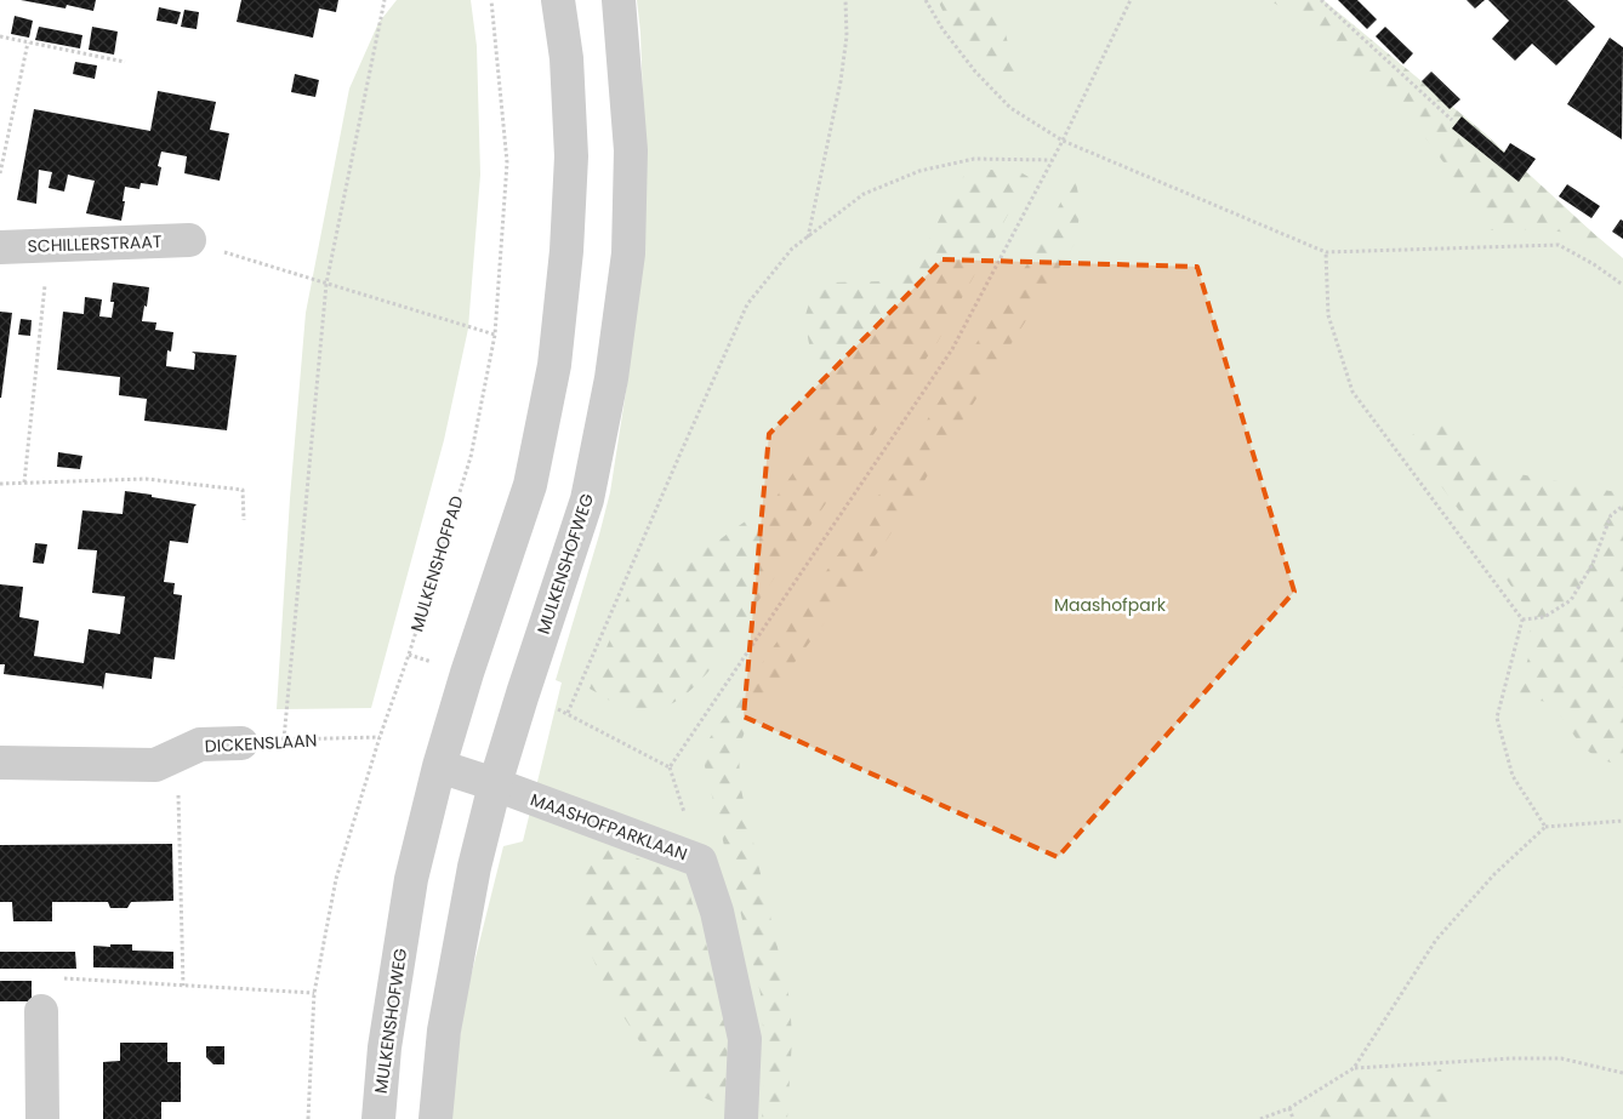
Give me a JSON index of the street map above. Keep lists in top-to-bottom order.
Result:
{
  "streets": {
    "street": [
      "SCHILLERSTRAAT",
      "MULKENSHOFWEG",
      "DICKENSLAAN",
      "MAASHOFPARKLAAN"
    ],
    "path": ["MULKENSHOFPAD"]
  },
  "crossings": [
    ["MULKENSHOFPAD", "DICKENSLAAN"],
    ["MULKENSHOFWEG", "MAASHOFPARKLAAN"]
  ],
  "parks": ["Maashofpark"]
}
